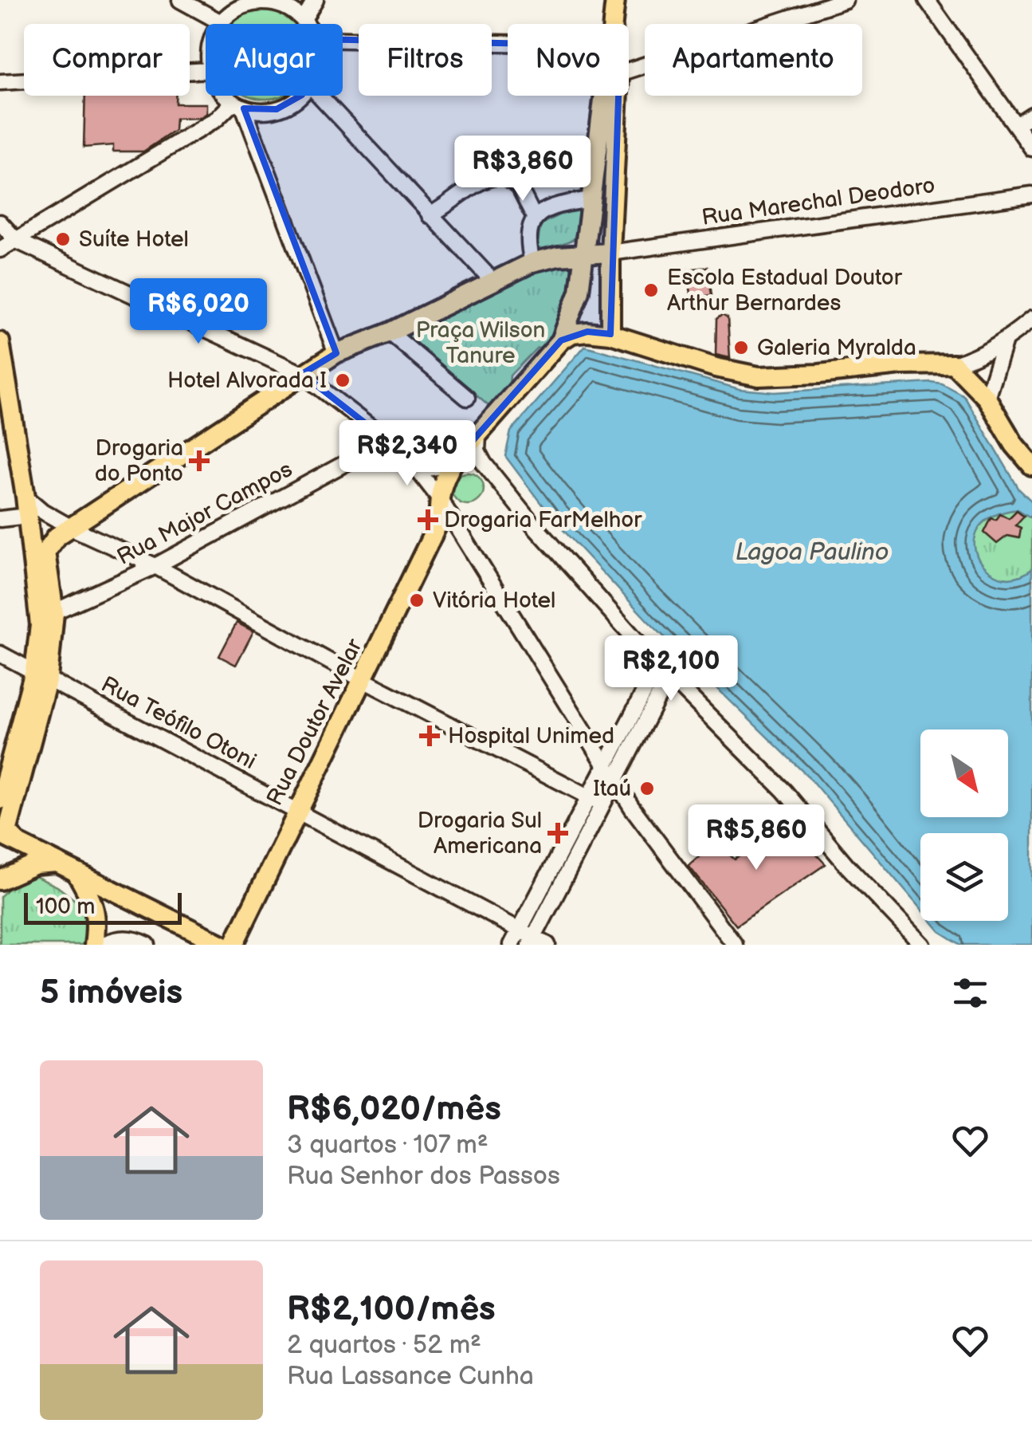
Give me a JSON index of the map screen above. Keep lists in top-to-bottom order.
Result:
{
  "streets": {
    "main road": ["Rua Doutor Avelar"],
    "street": ["Rua Marechal Deodoro", "Rua Major Campos", "Rua Teófilo Otoni"]
  },
  "crossings": [
    ["Rua Doutor Avelar", "Rua Teófilo Otoni"]
  ],
  "water": ["Lagoa Paulino"],
  "parks": ["Praça Wilson Tanure"],
  "places": {
    "other": [
      "Suíte Hotel",
      "Escola Estadual Doutor Arthur Bernardes",
      "Galeria Myralda",
      "Hotel Alvorada I",
      "Vitória Hotel",
      "Itaú"
    ],
    "health": [
      "Drogaria do Ponto",
      "Drogaria FarMelhor",
      "Hospital Unimed",
      "Drogaria Sul Americana"
    ]
  },
  "scale_bar": "100 m",
  "north": "bottom right",
  "page": {
    "chip": [
      "Comprar",
      "Alugar",
      "Filtros",
      "Novo",
      "Apartamento"
    ],
    "price": [
      "R$3,860",
      "R$6,020",
      "R$2,340",
      "R$2,100",
      "R$5,860"
    ],
    "scale": "100 m",
    "heading": "5 imóveis",
    "list": [
      {
        "name": "R$6,020/mês",
        "note": "3 quartos · 107 m² · Rua Senhor dos Passos"
      },
      {
        "name": "R$2,100/mês",
        "note": "2 quartos · 52 m² · Rua Lassance Cunha"
      }
    ]
  }
}
